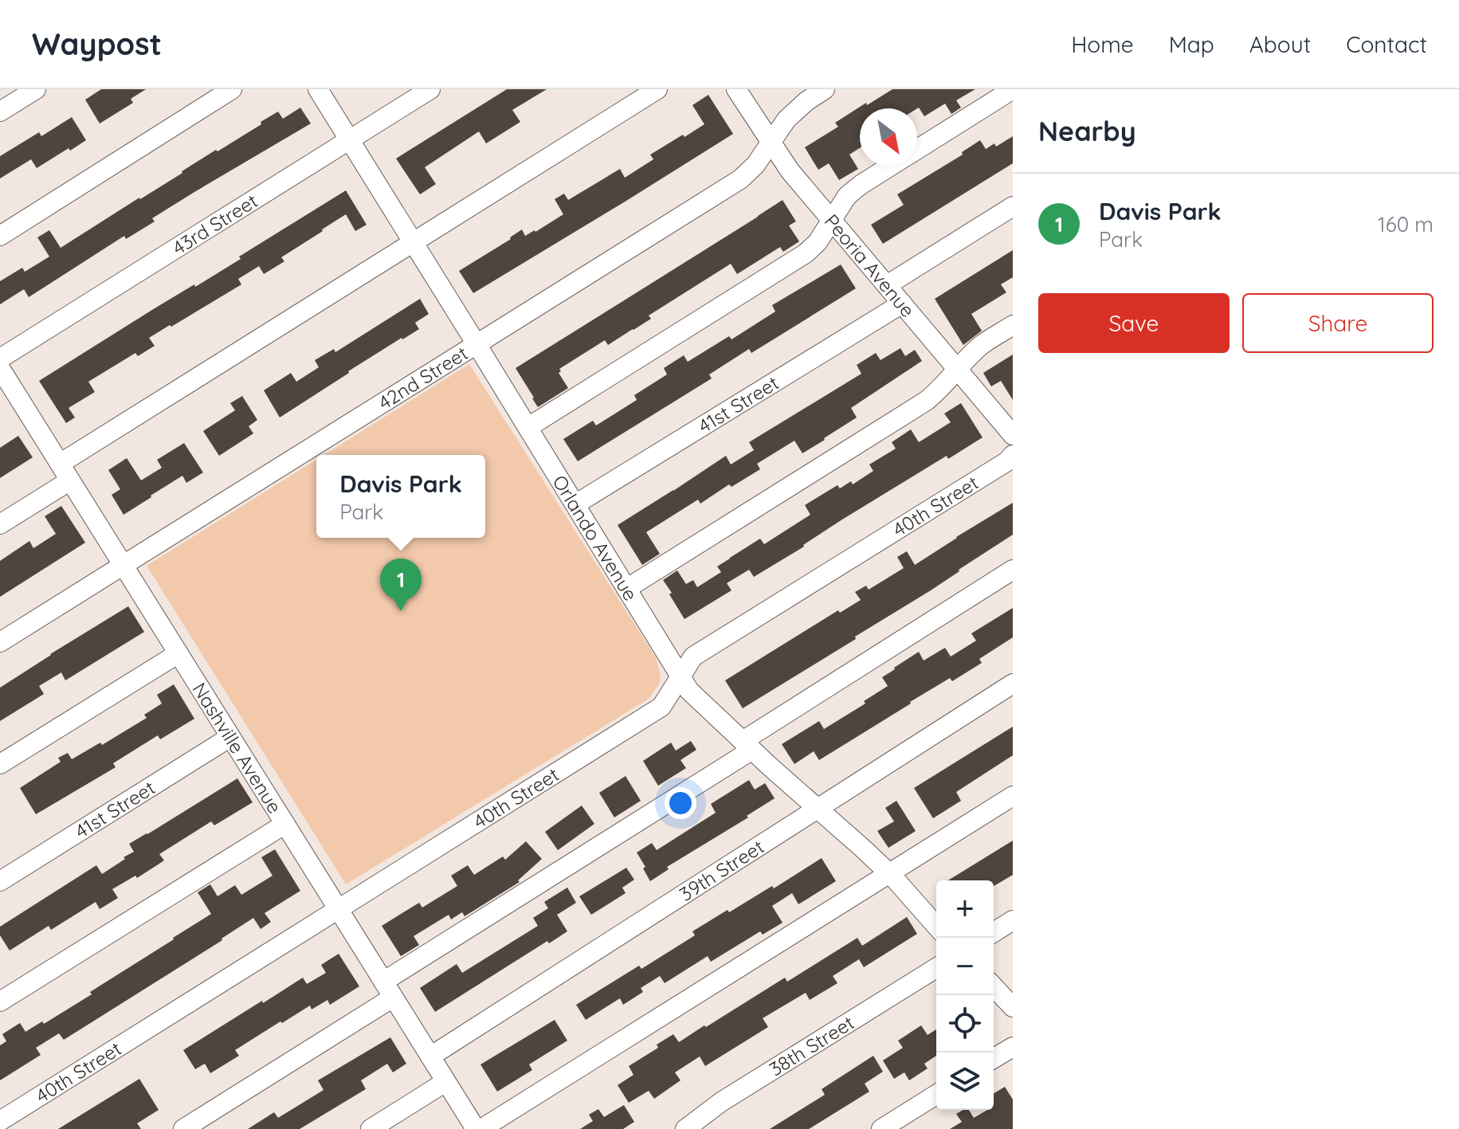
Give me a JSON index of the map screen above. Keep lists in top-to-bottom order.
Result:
{
  "streets": {
    "street": [
      "43rd Street",
      "Peoria Avenue",
      "42nd Street",
      "41st Street",
      "40th Street",
      "Orlando Avenue",
      "Nashville Avenue",
      "39th Street",
      "38th Street"
    ]
  },
  "crossings": [
    ["43rd Street", "Orlando Avenue"],
    ["Peoria Avenue", "42nd Street"],
    ["Peoria Avenue", "41st Street"],
    ["42nd Street", "Orlando Avenue"],
    ["42nd Street", "Nashville Avenue"],
    ["41st Street", "Orlando Avenue"],
    ["41st Street", "Nashville Avenue"],
    ["40th Street", "Orlando Avenue"],
    ["40th Street", "Nashville Avenue"],
    ["Orlando Avenue", "39th Street"],
    ["Nashville Avenue", "39th Street"]
  ],
  "north": "bottom right",
  "page": {
    "header": "Waypost",
    "nav": [
      "Home",
      "Map",
      "About",
      "Contact"
    ],
    "heading": "Nearby",
    "list": [
      {
        "mark": "1",
        "name": "Davis Park",
        "note": "Park",
        "value": "160 m"
      }
    ],
    "buttons": ["Save", "Share"],
    "popup": ["Davis Park", "Park"],
    "pins": "1",
    "map_buttons": ["+", "−"]
  }
}
